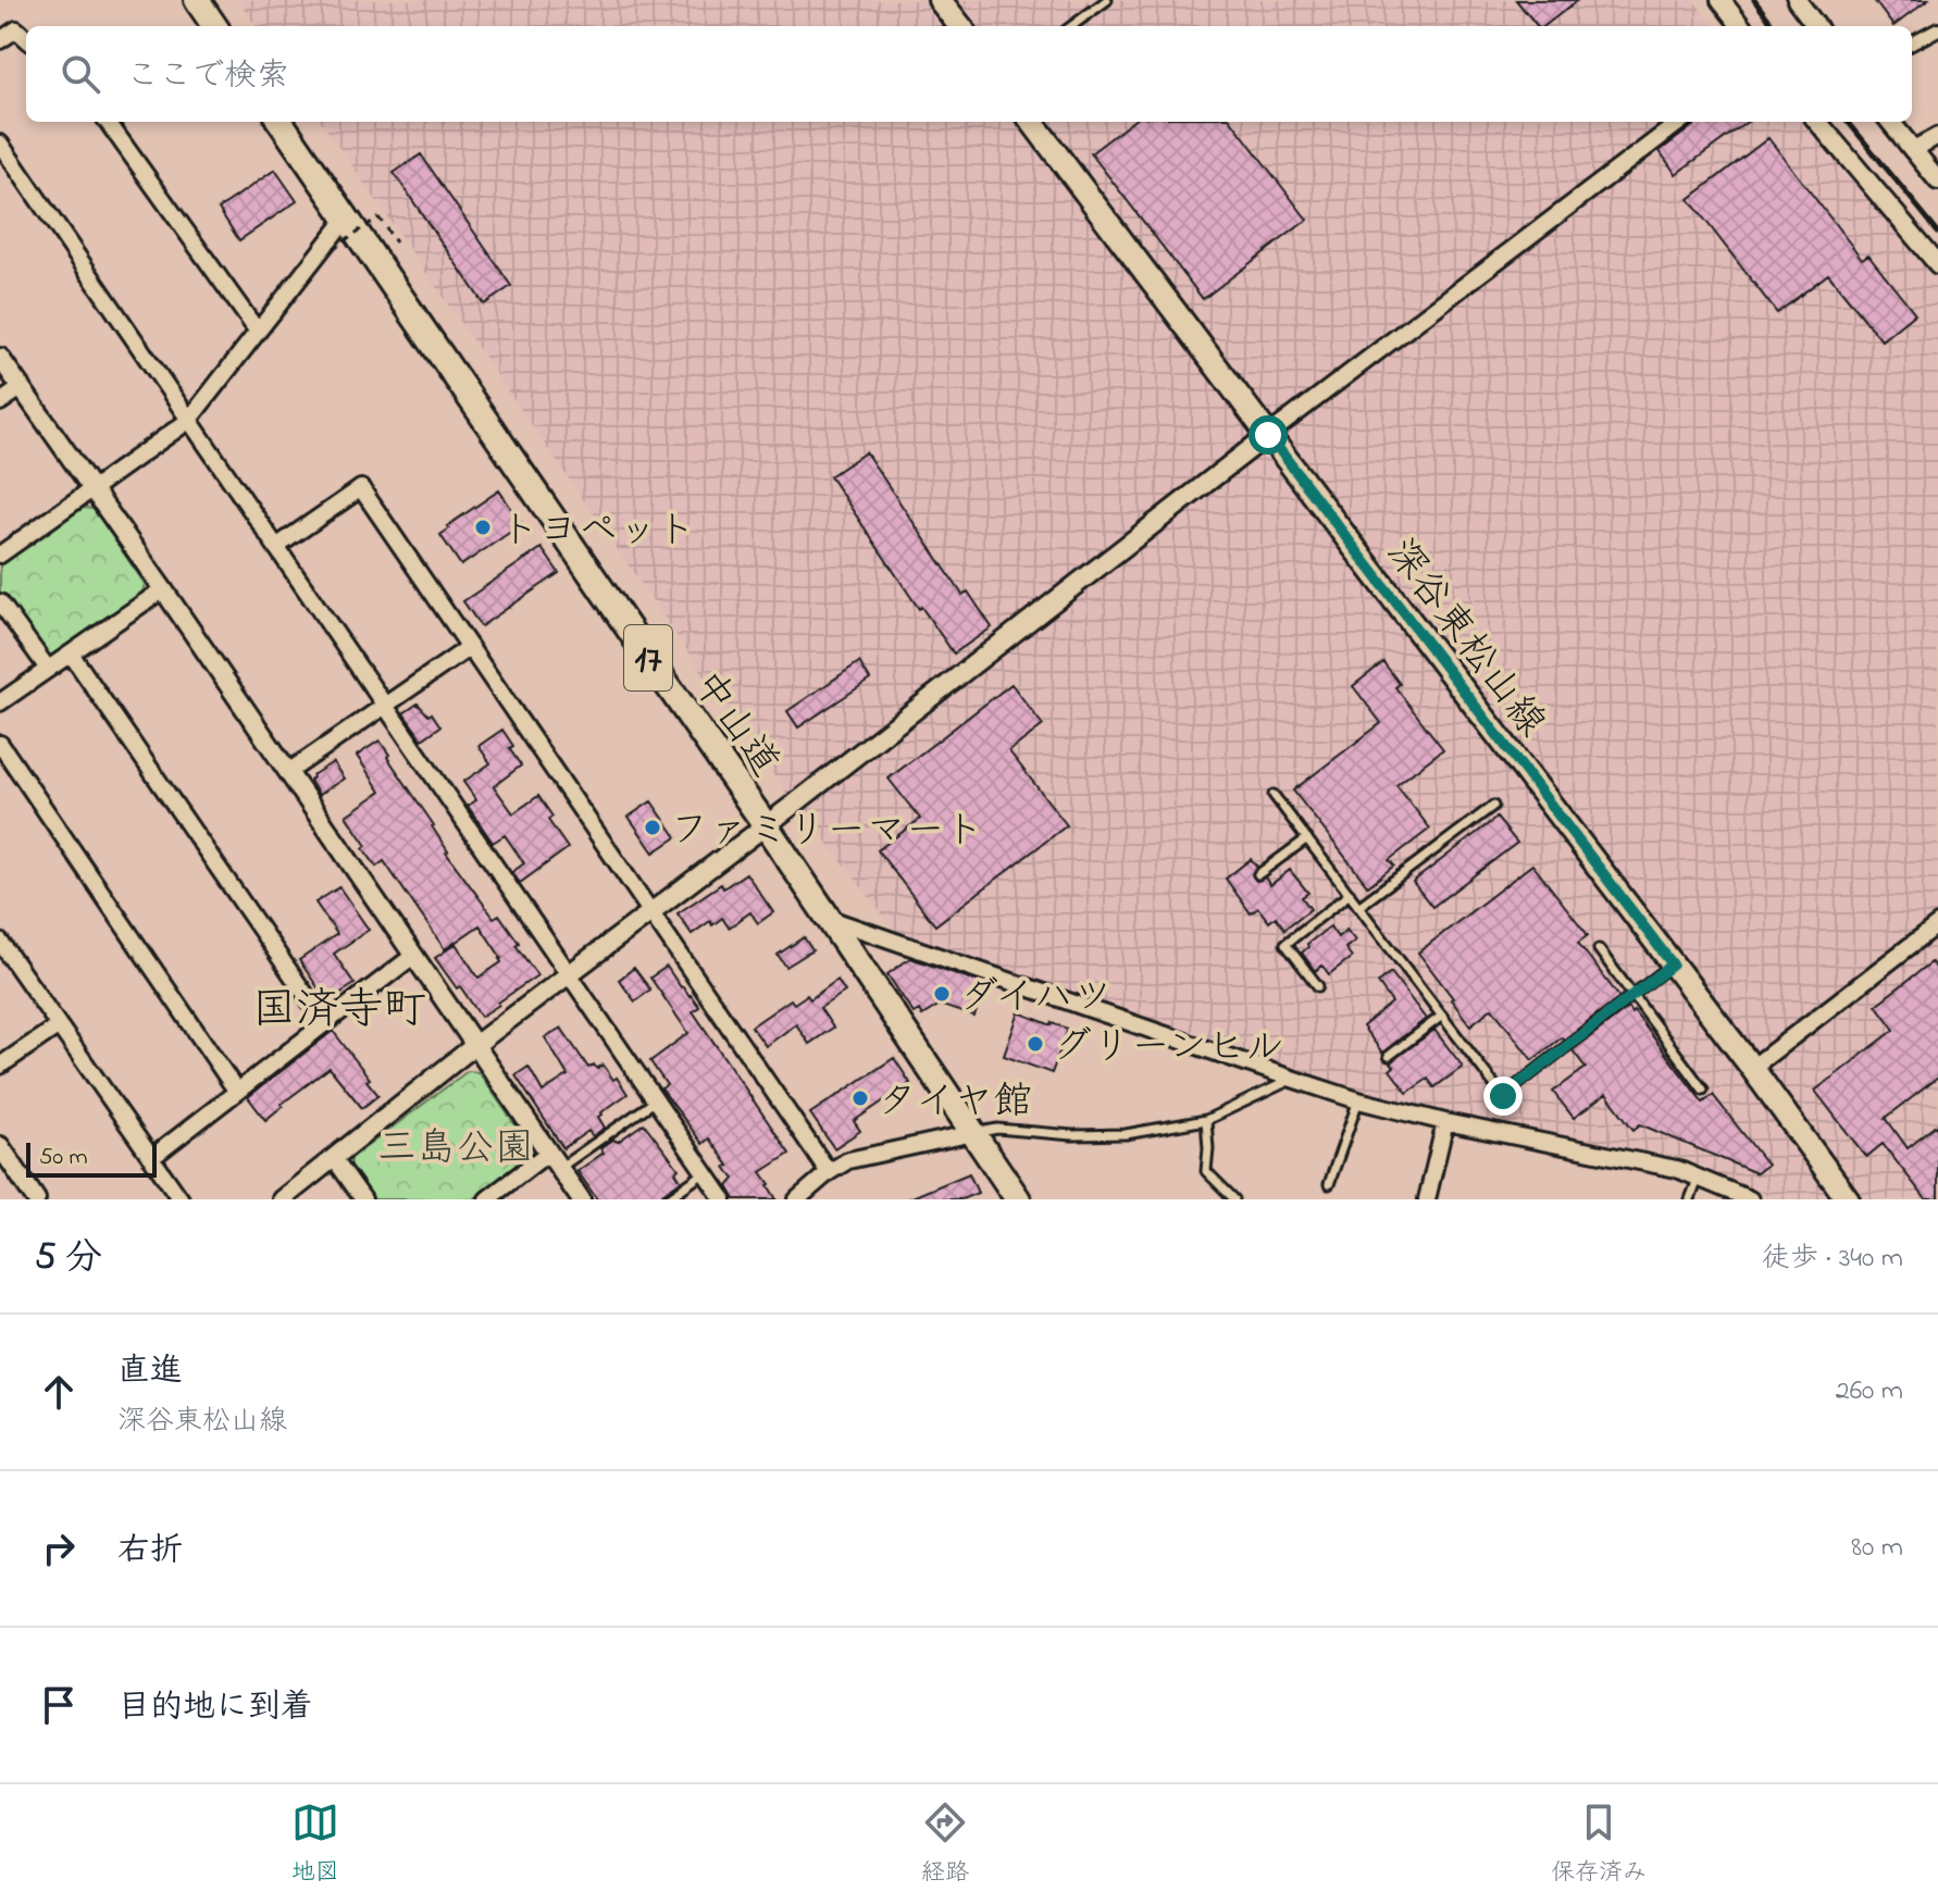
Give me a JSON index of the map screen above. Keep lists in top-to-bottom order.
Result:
{
  "streets": {
    "highway": ["17", "中山道"],
    "main road": ["深谷東松山線"]
  },
  "districts": ["国済寺町"],
  "parks": ["三島公園"],
  "places": [
    "トヨペット",
    "ファミリーマート",
    "ダイハツ",
    "グリーンヒル",
    "タイヤ館"
  ],
  "scale_bar": "50 m",
  "page": {
    "search": "ここで検索",
    "scale": "50 m",
    "heading": ["5 分", "徒歩 · 340 m"],
    "list": [
      ["直進", "深谷東松山線", "260 m"],
      ["右折", "80 m"],
      "目的地に到着"
    ],
    "nav": ["地図", "経路", "保存済み"]
  }
}
